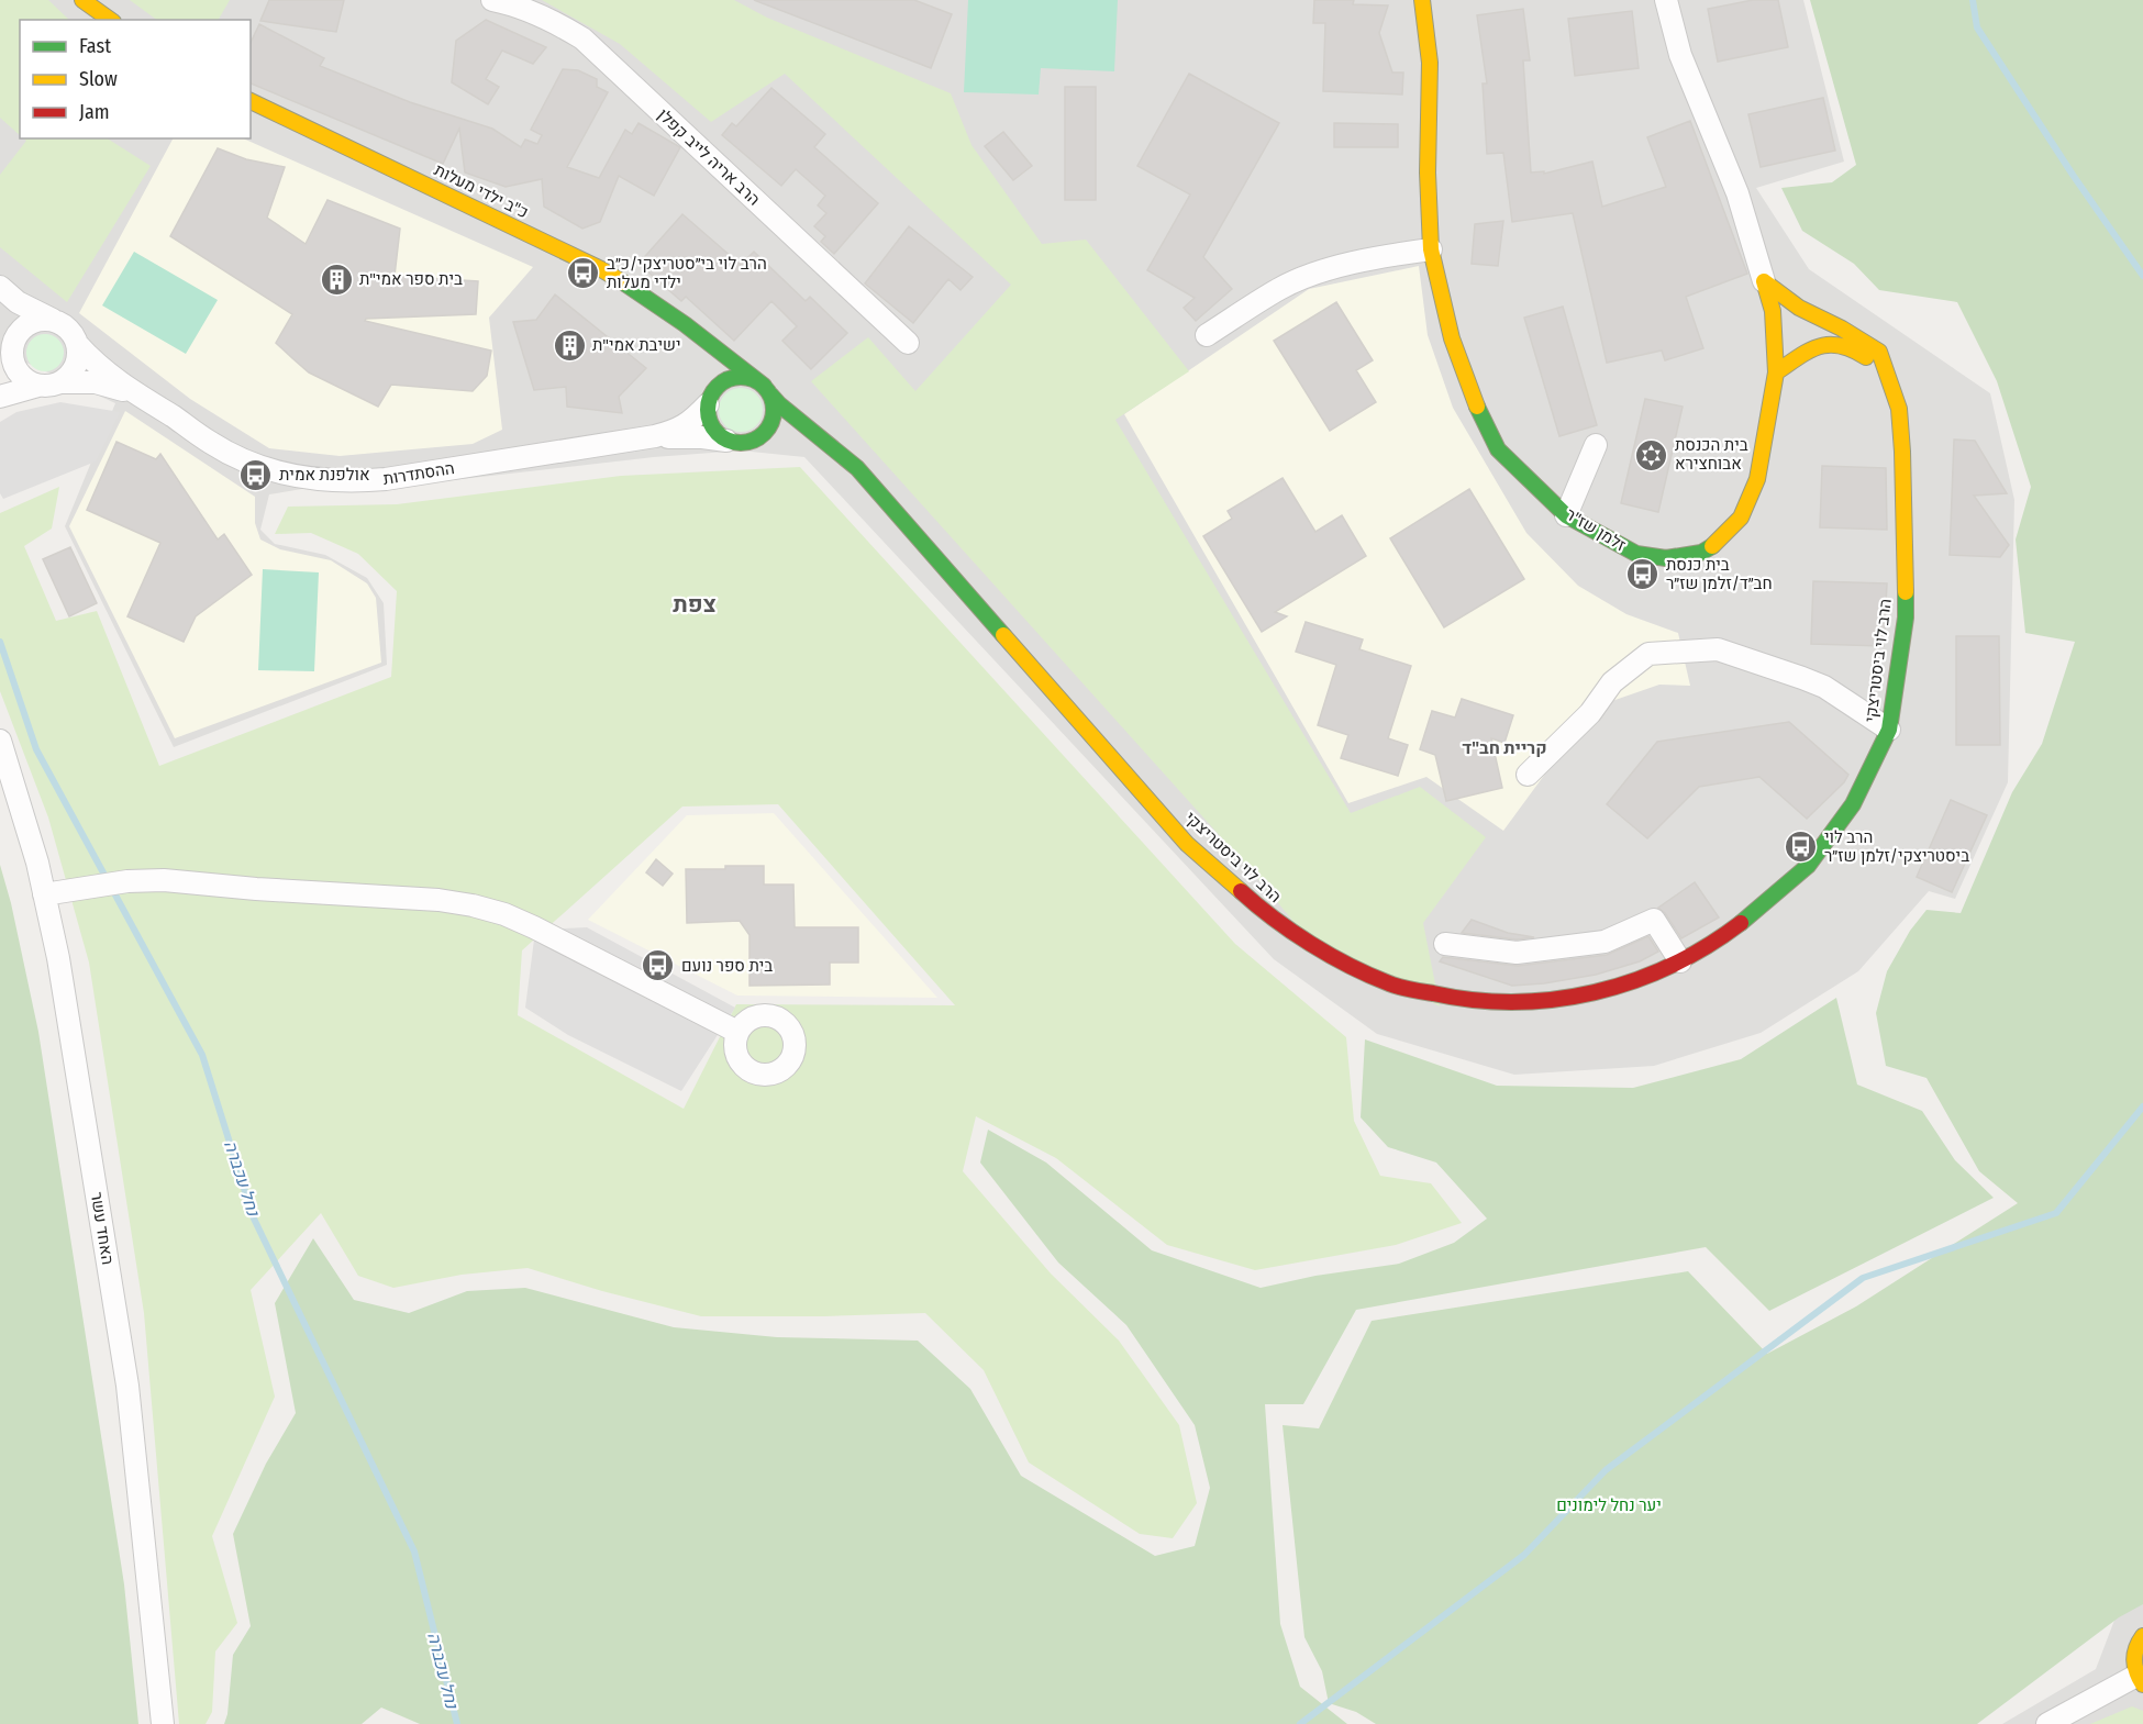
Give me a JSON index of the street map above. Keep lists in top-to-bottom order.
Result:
{
  "streets": {
    "street": [
      "הרב אריה לייב קפלן",
      "כ\"ב ילדי מעלות",
      "ההסתדרות",
      "זלמן שז\"ר",
      "הרב לוי ביסטריצקי",
      "האחד עשר"
    ]
  },
  "crossings": [
    ["כ\"ב ילדי מעלות", "ההסתדרות"],
    ["כ\"ב ילדי מעלות", "הרב לוי ביסטריצקי"],
    ["ההסתדרות", "הרב לוי ביסטריצקי"],
    ["זלמן שז\"ר", "הרב לוי ביסטריצקי"]
  ],
  "districts": ["צפת", "קריית חב\"ד"],
  "water": ["נחל עכברה"],
  "parks": ["יער נחל לימונים"],
  "places": {
    "bus stop": [
      "הרב לוי בי״סטריצקי/כ״ב ילדי מעלות",
      "אולפנת אמית",
      "בית כנסת חב״ד/זלמן שז״ר",
      "הרב לוי ביסטריצקי/זלמן שז״ר",
      "בית ספר נועם"
    ],
    "building": ["בית ספר אמי\"ת", "ישיבת אמי\"ת"],
    "synagogue": ["בית הכנסת אבוחצירא"]
  },
  "legend": ["Fast", "Slow", "Jam"]
}
